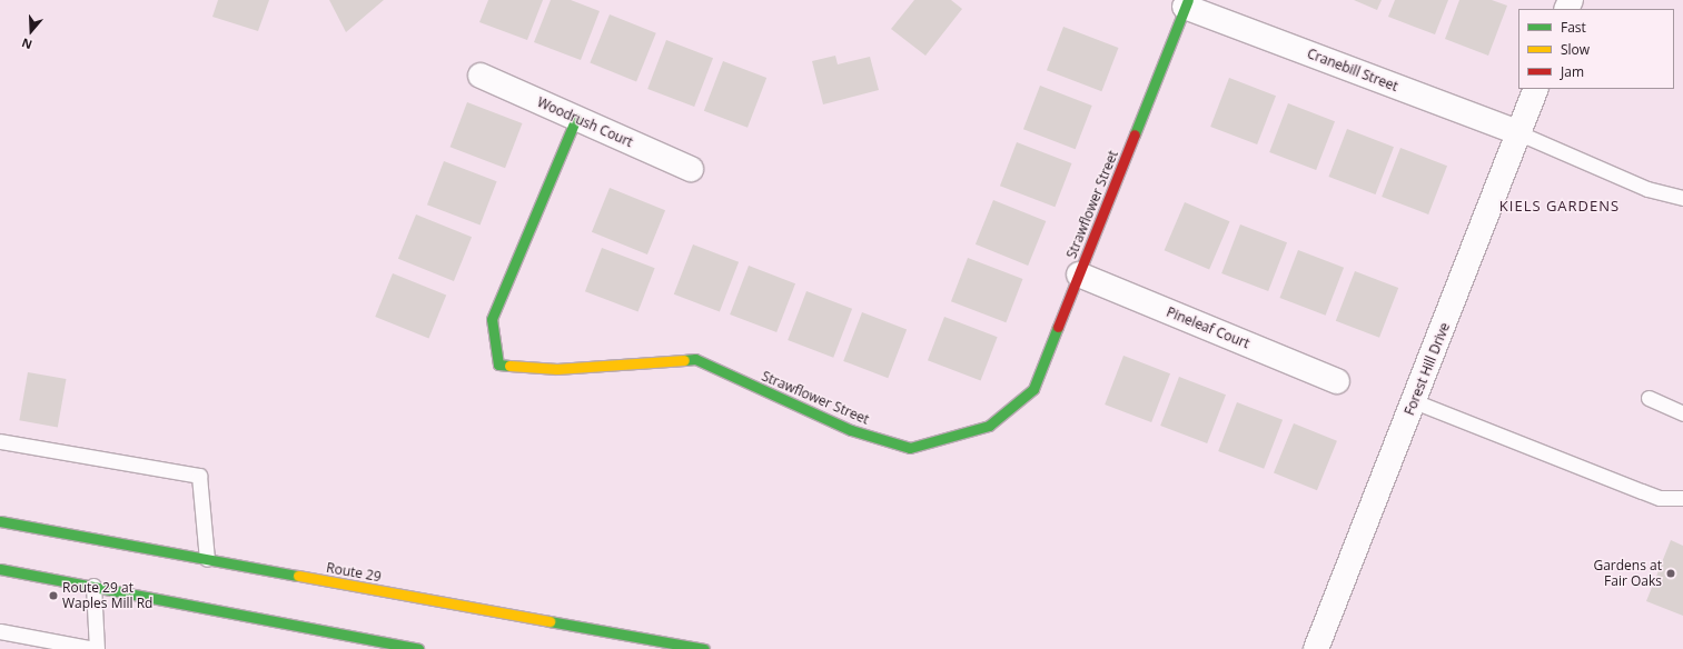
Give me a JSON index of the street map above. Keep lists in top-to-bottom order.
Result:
{
  "streets": {
    "street": [
      "Cranebill Street",
      "Woodrush Court",
      "Strawflower Street",
      "Pineleaf Court",
      "Forest Hill Drive",
      "Route 29"
    ]
  },
  "crossings": [
    ["Cranebill Street", "Strawflower Street"],
    ["Cranebill Street", "Forest Hill Drive"],
    ["Woodrush Court", "Strawflower Street"],
    ["Strawflower Street", "Pineleaf Court"]
  ],
  "districts": ["KIELS GARDENS"],
  "places": ["Gardens at Fair Oaks", "Route 29 at Waples Mill Rd"],
  "legend": ["Fast", "Slow", "Jam"],
  "north": "bottom"
}
